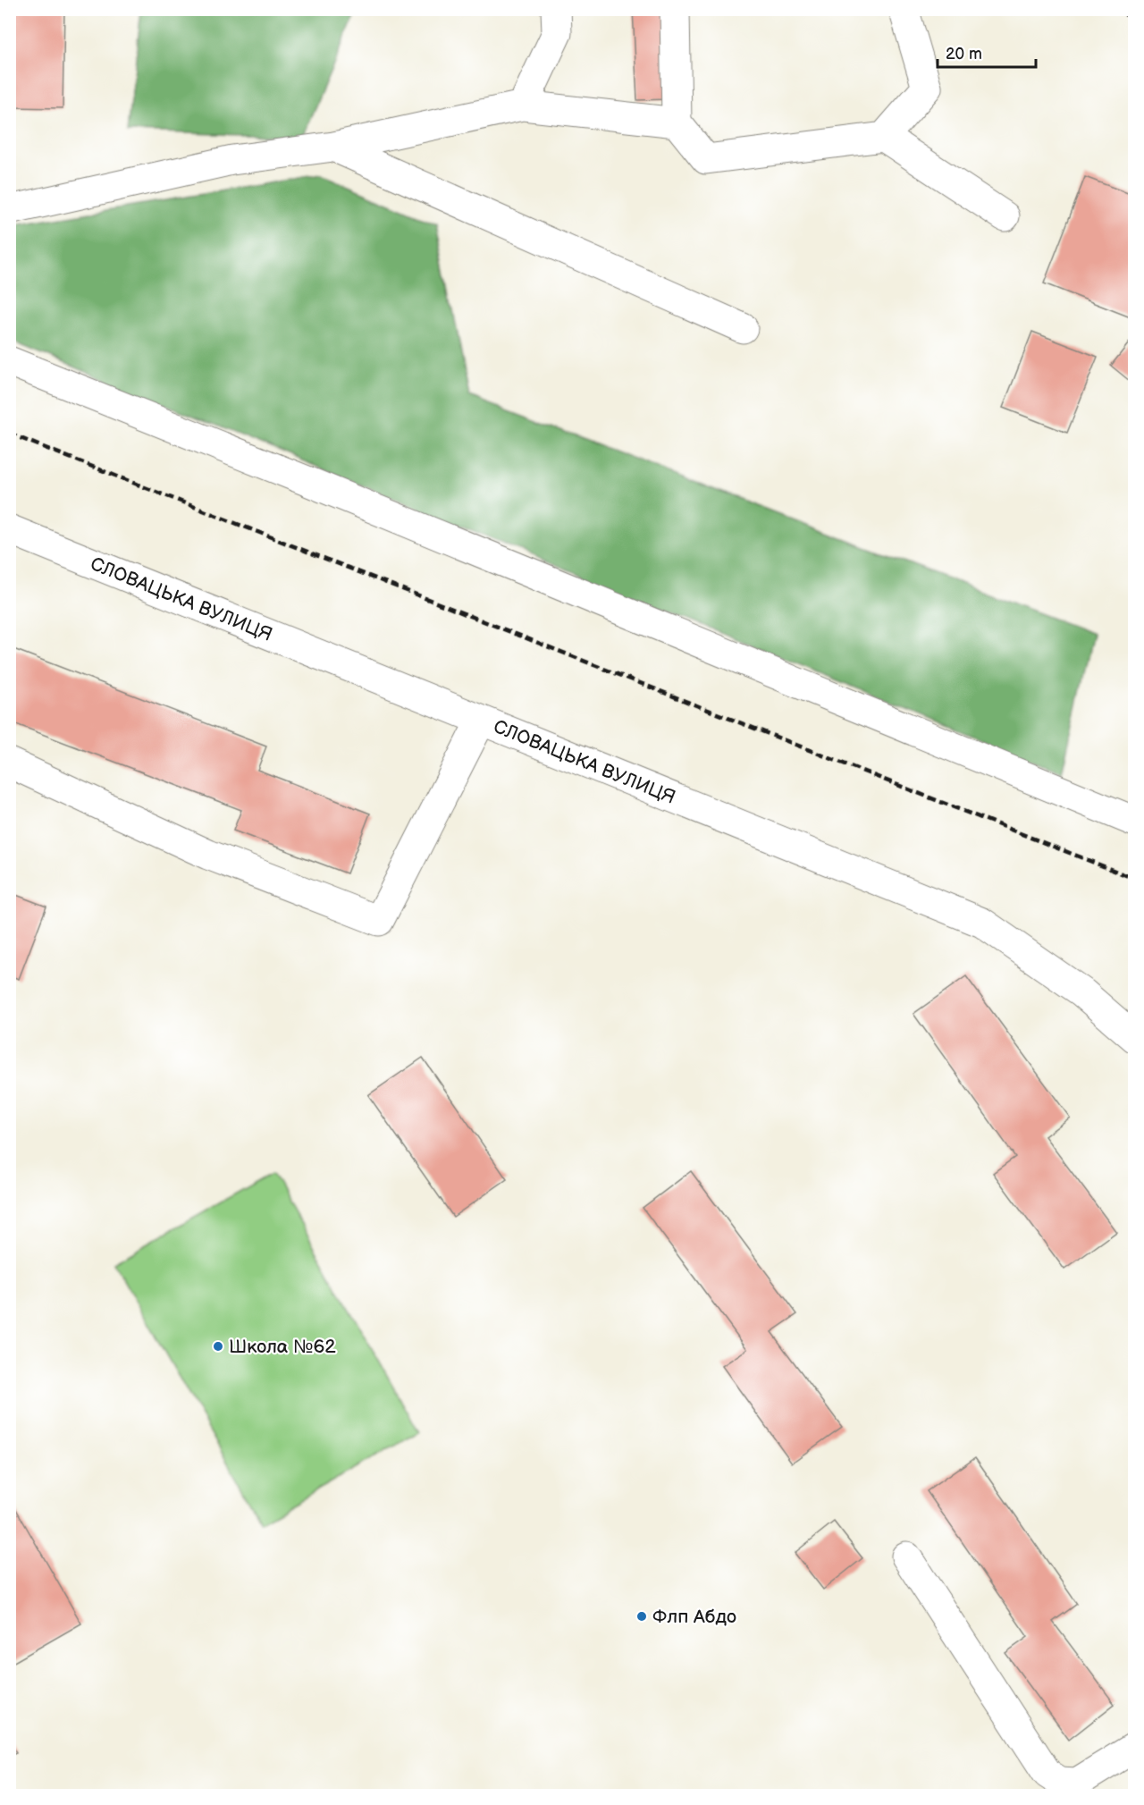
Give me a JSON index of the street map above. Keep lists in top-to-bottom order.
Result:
{
  "streets": {
    "street": ["СЛОВАЦЬКА ВУЛИЦЯ"]
  },
  "places": ["Школа №62", "Флп Абдо"],
  "scale_bar": "20 m"
}
